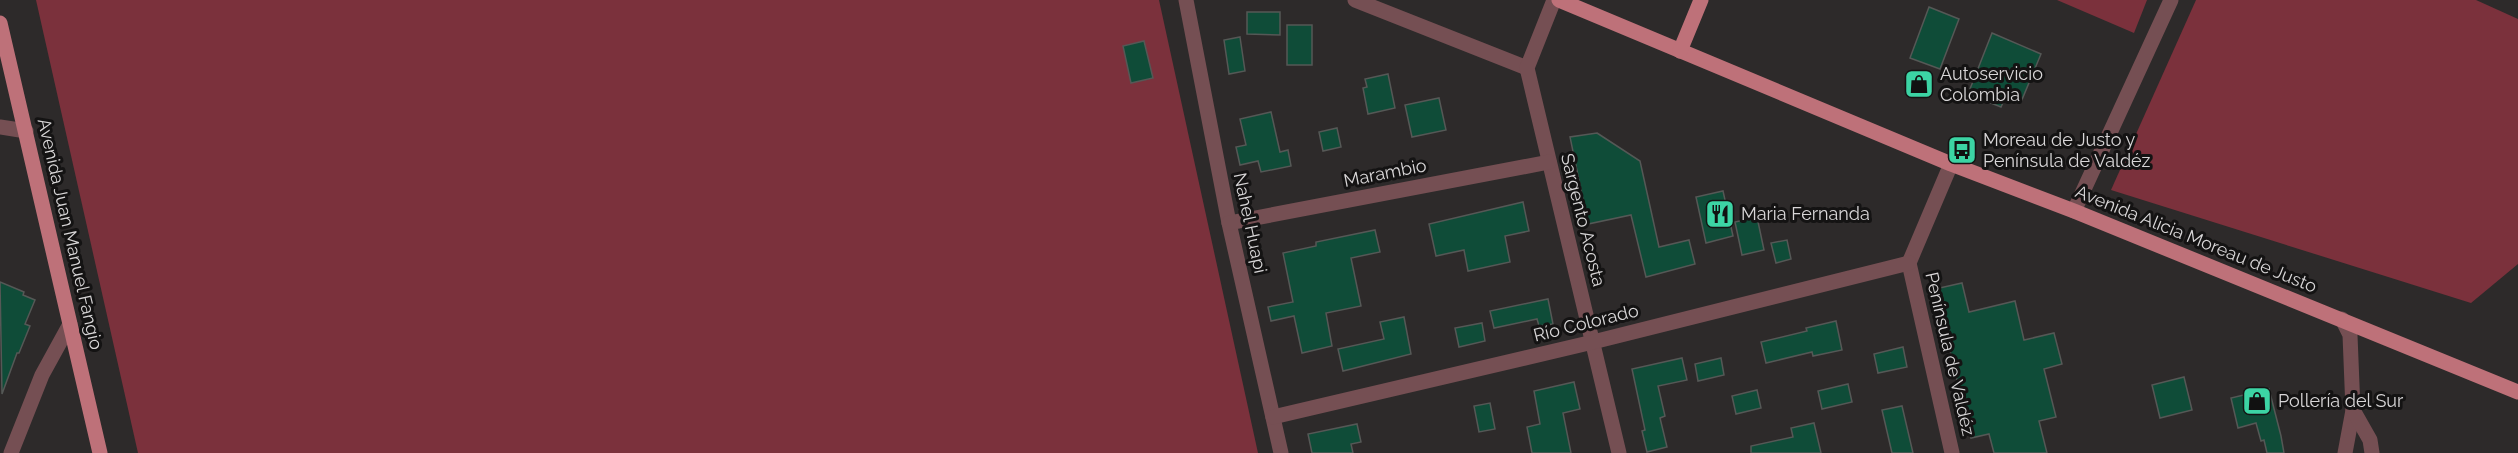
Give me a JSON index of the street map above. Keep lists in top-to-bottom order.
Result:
{
  "streets": {
    "main road": ["Avenida Juan Manuel Fangio", "Avenida Alicia Moreau de Justo"],
    "street": [
      "Marambio",
      "Sargento Acosta",
      "Nahel Huapi",
      "Río Colorado",
      "Península de Valdéz"
    ]
  },
  "crossings": [
    ["Marambio", "Sargento Acosta"],
    ["Marambio", "Nahel Huapi"],
    ["Sargento Acosta", "Río Colorado"],
    ["Nahel Huapi", "Río Colorado"],
    ["Avenida Alicia Moreau de Justo", "Península de Valdéz"],
    ["Río Colorado", "Península de Valdéz"]
  ],
  "places": {
    "shop": ["Autoservicio Colombia", "Pollería del Sur"],
    "bus stop": ["Moreau de Justo y Península de Valdéz"],
    "restaurant": ["Maria Fernanda"]
  }
}
